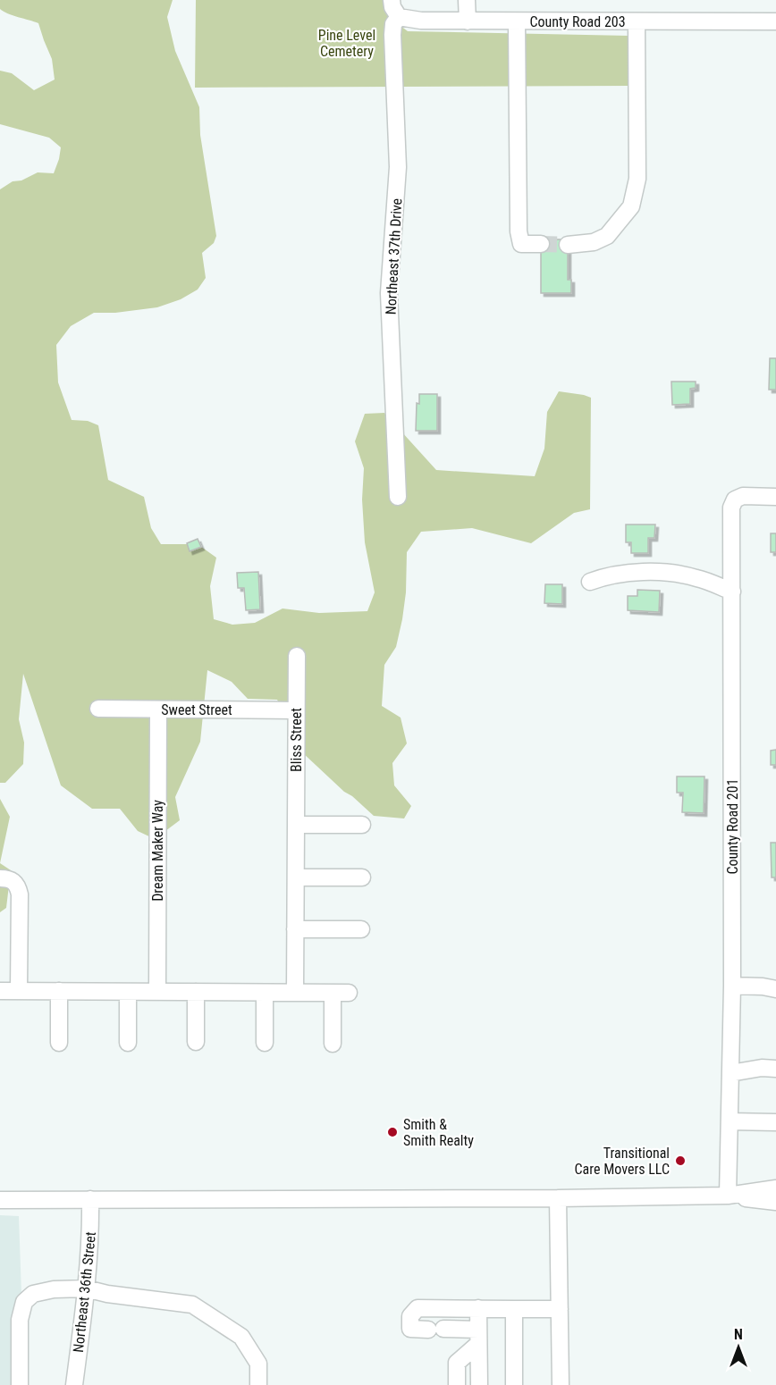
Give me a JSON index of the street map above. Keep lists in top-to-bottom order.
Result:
{
  "streets": {
    "street": [
      "County Road 203",
      "Northeast 37th Drive",
      "Sweet Street",
      "Bliss Street",
      "County Road 201",
      "Dream Maker Way",
      "Northeast 36th Street"
    ]
  },
  "crossings": [
    ["County Road 203", "Northeast 37th Drive"],
    ["Sweet Street", "Bliss Street"],
    ["Sweet Street", "Dream Maker Way"]
  ],
  "parks": ["Pine Level Cemetery"],
  "places": ["Smith & Smith Realty", "Transitional Care Movers LLC"],
  "north": "top"
}
